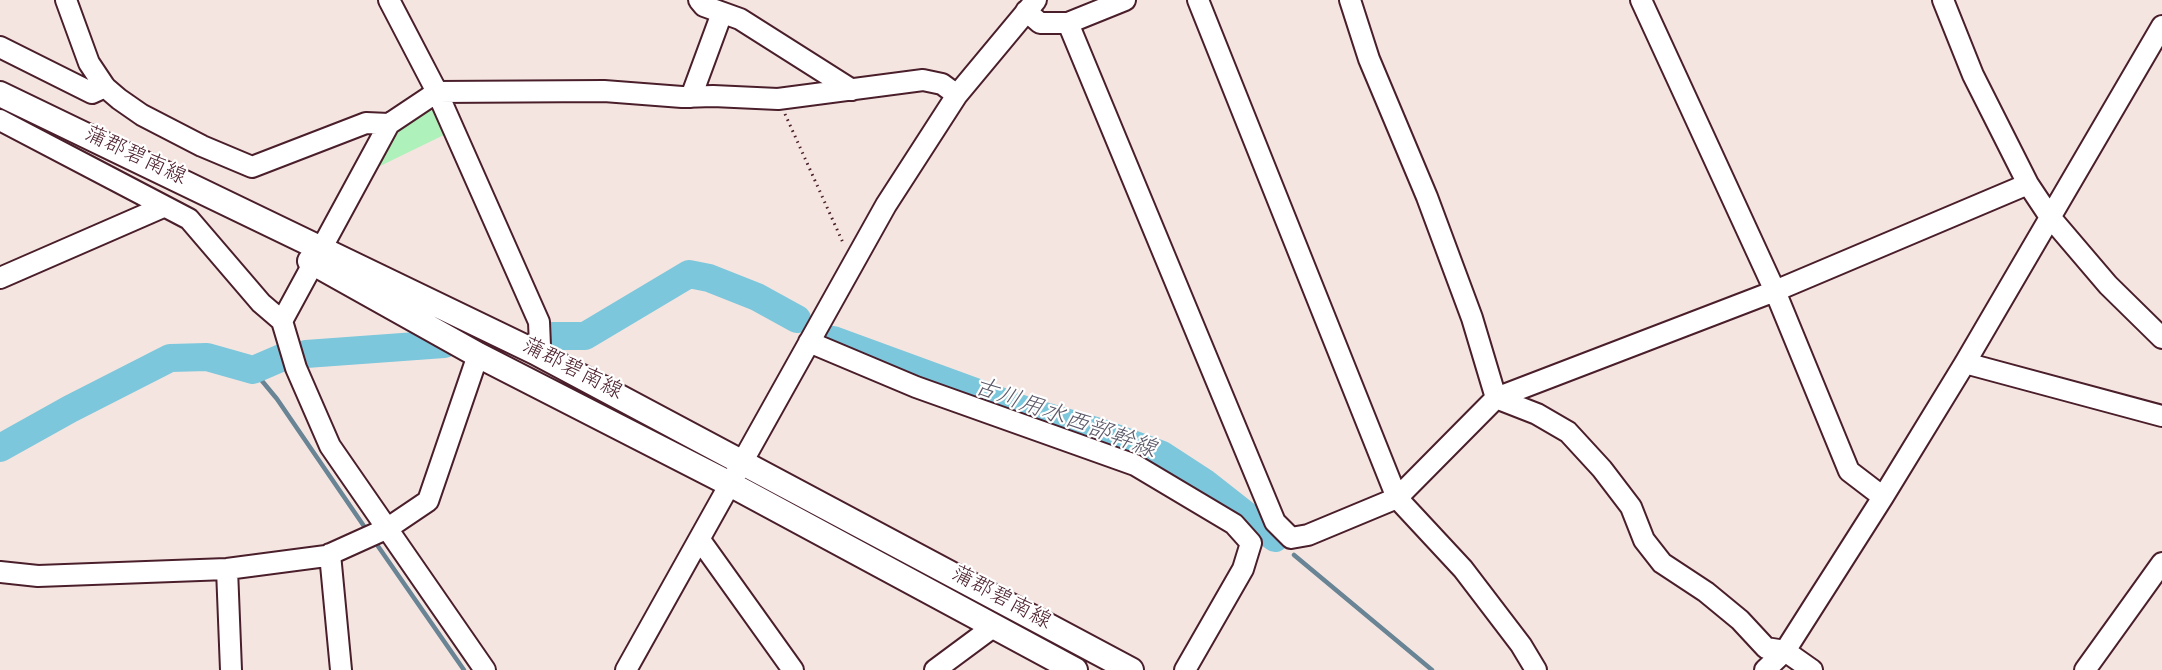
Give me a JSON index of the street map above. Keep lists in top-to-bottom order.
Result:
{
  "streets": {
    "main road": ["蒲郡碧南線"]
  },
  "water": ["古川用水西部幹線"]
}
